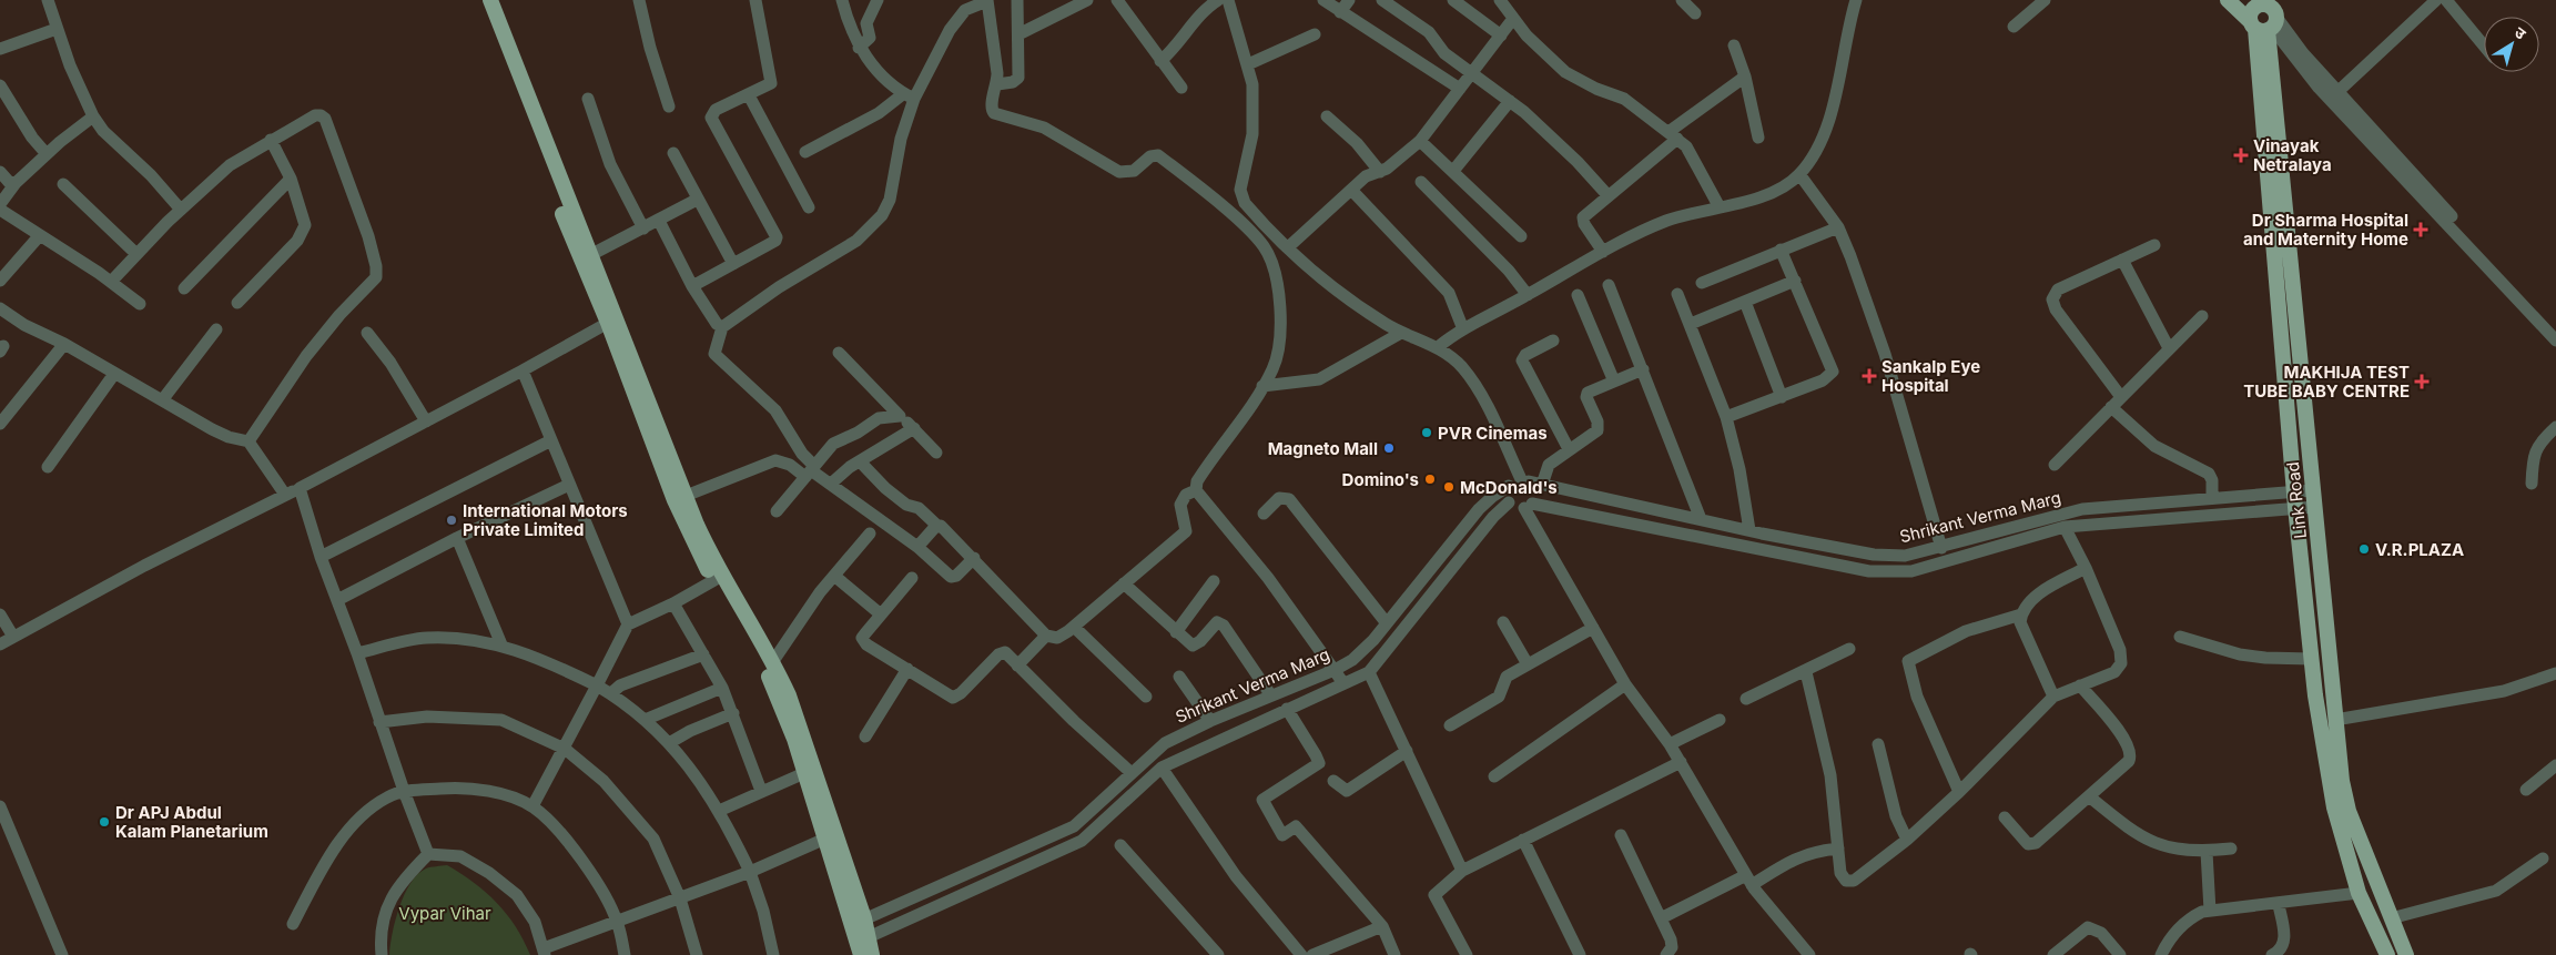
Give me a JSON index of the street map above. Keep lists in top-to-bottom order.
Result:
{
  "streets": {
    "main road": ["Link Road"],
    "street": ["Shrikant Verma Marg"]
  },
  "crossings": [
    ["Link Road", "Shrikant Verma Marg"]
  ],
  "parks": ["Vypar Vihar"],
  "places": {
    "health": [
      "Vinayak Netralaya",
      "Dr Sharma Hospital and Maternity Home",
      "Sankalp Eye Hospital",
      "MAKHIJA TEST TUBE BABY CENTRE"
    ],
    "other": [
      "PVR Cinemas",
      "Magneto Mall",
      "Domino's",
      "McDonald's",
      "International Motors Private Limited",
      "V.R.PLAZA",
      "Dr APJ Abdul Kalam Planetarium"
    ]
  },
  "north": "top right"
}
